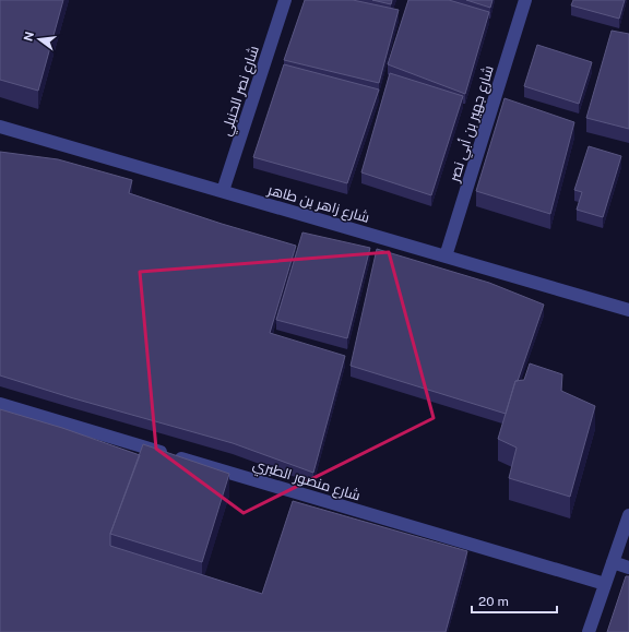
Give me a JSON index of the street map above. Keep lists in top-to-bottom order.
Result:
{
  "streets": {
    "street": [
      "شارع نصر الحنبلي",
      "شارع جهير بن أبي نصر",
      "شارع زاهر بن طاهر",
      "شارع منصور الطبري"
    ]
  },
  "crossings": [
    ["شارع نصر الحنبلي", "شارع زاهر بن طاهر"],
    ["شارع جهير بن أبي نصر", "شارع زاهر بن طاهر"]
  ],
  "scale_bar": "20 m",
  "north": "left"
}
